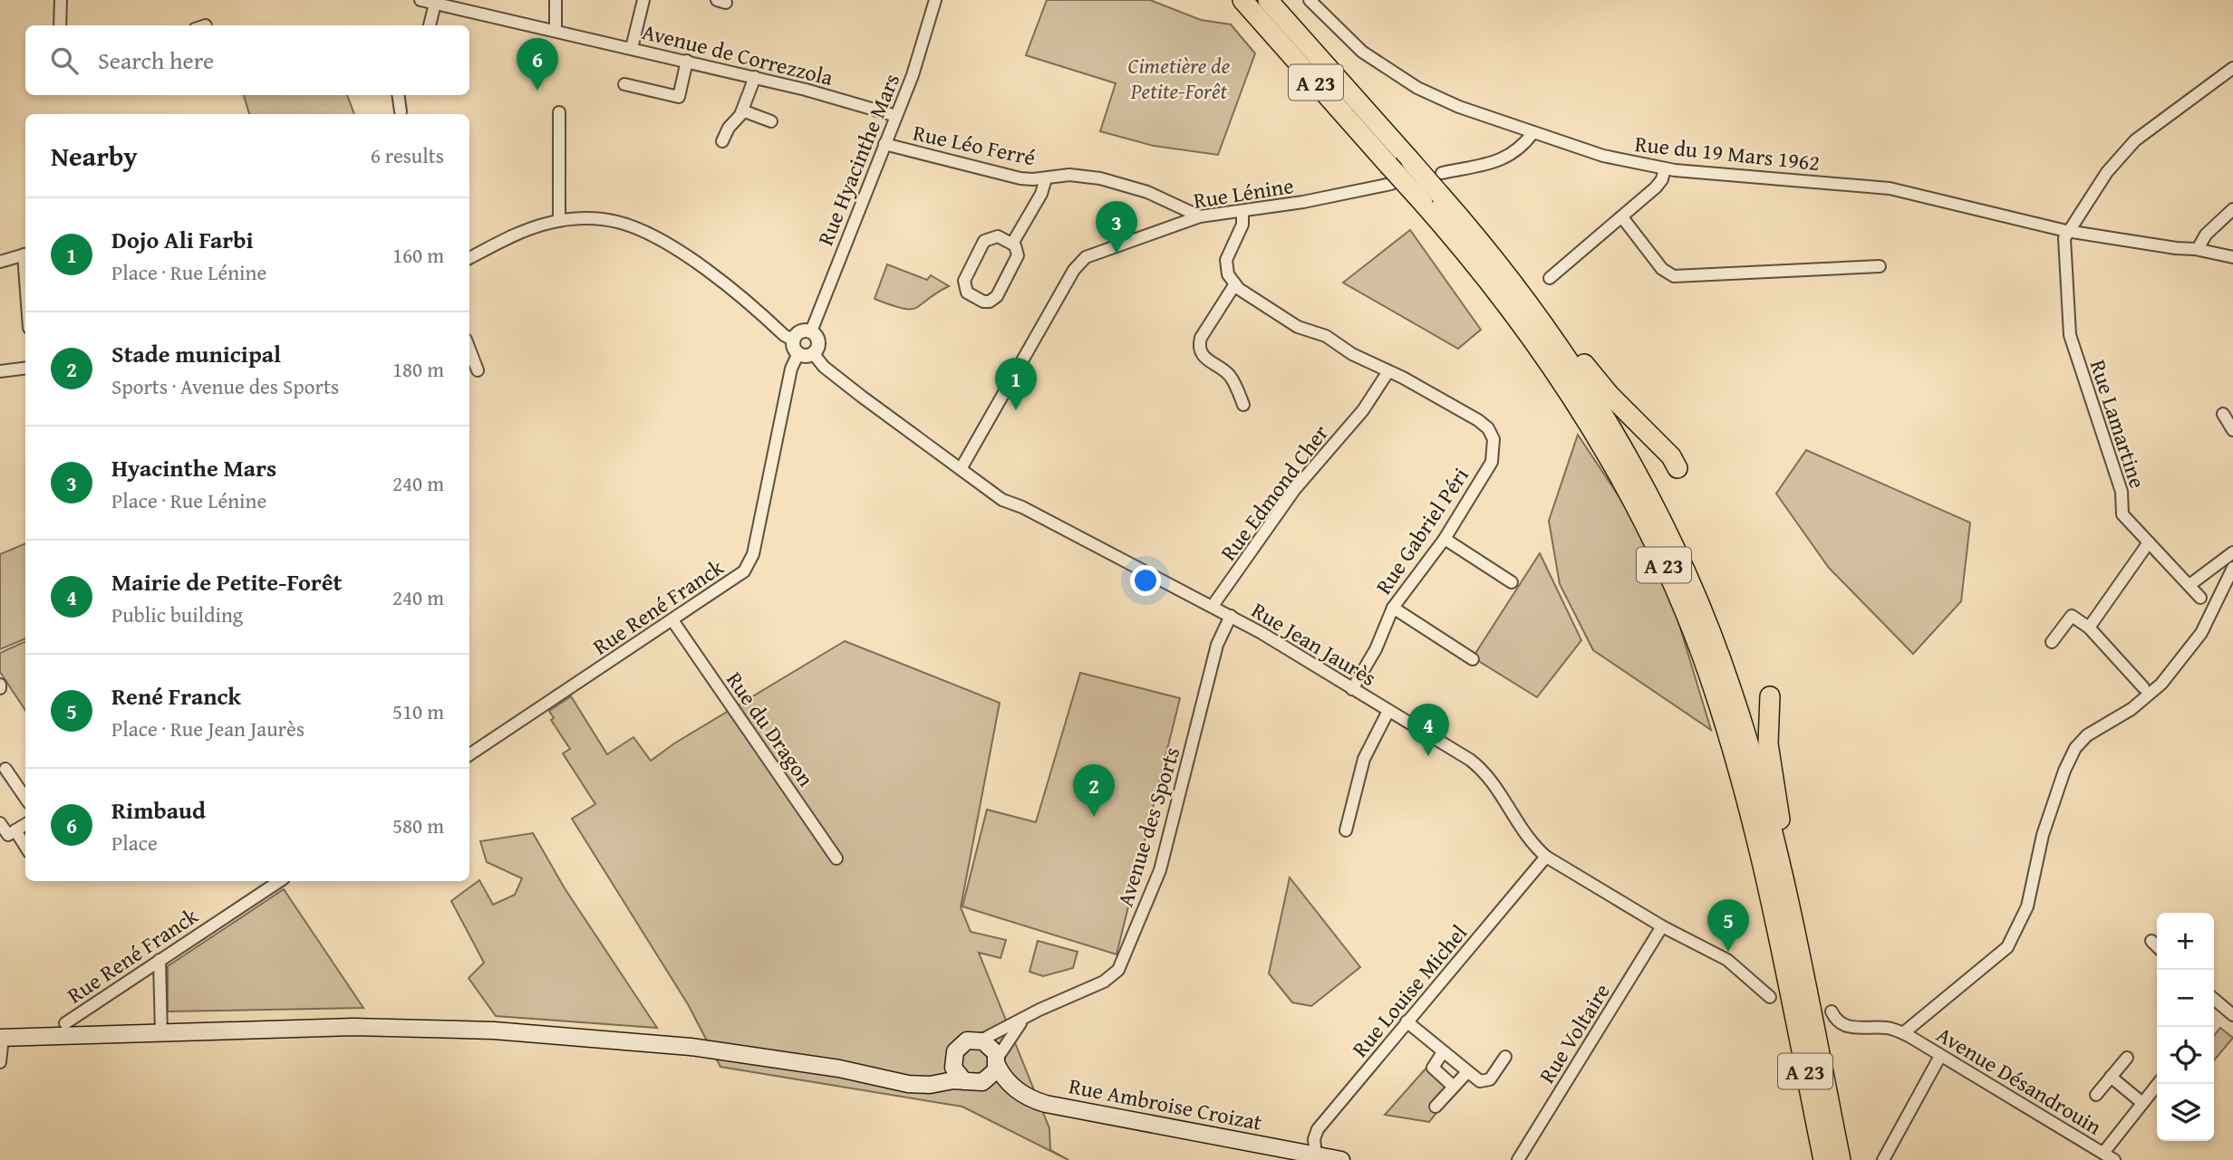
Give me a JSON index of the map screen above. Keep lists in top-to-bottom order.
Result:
{
  "streets": {
    "highway": ["A 23"],
    "main road": ["Rue Ambroise Croizat"],
    "street": [
      "Avenue de Correzzola",
      "Rue Léo Ferré",
      "Rue du 19 Mars 1962",
      "Rue Hyacinthe Mars",
      "Rue Lénine",
      "Rue Lamartine",
      "Rue Edmond Cher",
      "Rue Gabriel Péri",
      "Rue René Franck",
      "Rue Jean Jaurès",
      "Rue du Dragon",
      "Avenue des Sports",
      "Rue Louise Michel",
      "Rue Voltaire",
      "Avenue Désandrouin"
    ]
  },
  "crossings": [
    ["Avenue de Correzzola", "Rue Hyacinthe Mars"],
    ["A 23", "Rue Lénine"],
    ["Rue Léo Ferré", "Rue Hyacinthe Mars"],
    ["Rue Léo Ferré", "Rue Lénine"],
    ["Rue du 19 Mars 1962", "Rue Lamartine"],
    ["Rue Hyacinthe Mars", "Rue René Franck"],
    ["Rue Hyacinthe Mars", "Rue Jean Jaurès"],
    ["Rue Lénine", "Rue Jean Jaurès"],
    ["Rue Edmond Cher", "Rue Gabriel Péri"],
    ["Rue Edmond Cher", "Rue Jean Jaurès"],
    ["Rue Gabriel Péri", "Rue Jean Jaurès"],
    ["Rue René Franck", "Rue Jean Jaurès"],
    ["Rue René Franck", "Rue du Dragon"],
    ["Rue Jean Jaurès", "Avenue des Sports"],
    ["Rue Jean Jaurès", "Rue Louise Michel"],
    ["Rue Jean Jaurès", "Rue Voltaire"],
    ["Avenue des Sports", "Rue Ambroise Croizat"],
    ["Rue Louise Michel", "Rue Ambroise Croizat"]
  ],
  "parks": ["Cimetière de Petite-Forêt"],
  "page": {
    "search": "Search here",
    "pins": [
      "6",
      "3",
      "1",
      "4",
      "2",
      "5"
    ],
    "heading": ["Nearby", "6 results"],
    "list": [
      {
        "mark": "1",
        "name": "Dojo Ali Farbi",
        "note": "Place · Rue Lénine",
        "value": "160 m"
      },
      {
        "mark": "2",
        "name": "Stade municipal",
        "note": "Sports · Avenue des Sports",
        "value": "180 m"
      },
      {
        "mark": "3",
        "name": "Hyacinthe Mars",
        "note": "Place · Rue Lénine",
        "value": "240 m"
      },
      {
        "mark": "4",
        "name": "Mairie de Petite-Forêt",
        "note": "Public building",
        "value": "240 m"
      },
      {
        "mark": "5",
        "name": "René Franck",
        "note": "Place · Rue Jean Jaurès",
        "value": "510 m"
      },
      {
        "mark": "6",
        "name": "Rimbaud",
        "note": "Place",
        "value": "580 m"
      }
    ],
    "map_buttons": ["+", "−"]
  }
}
